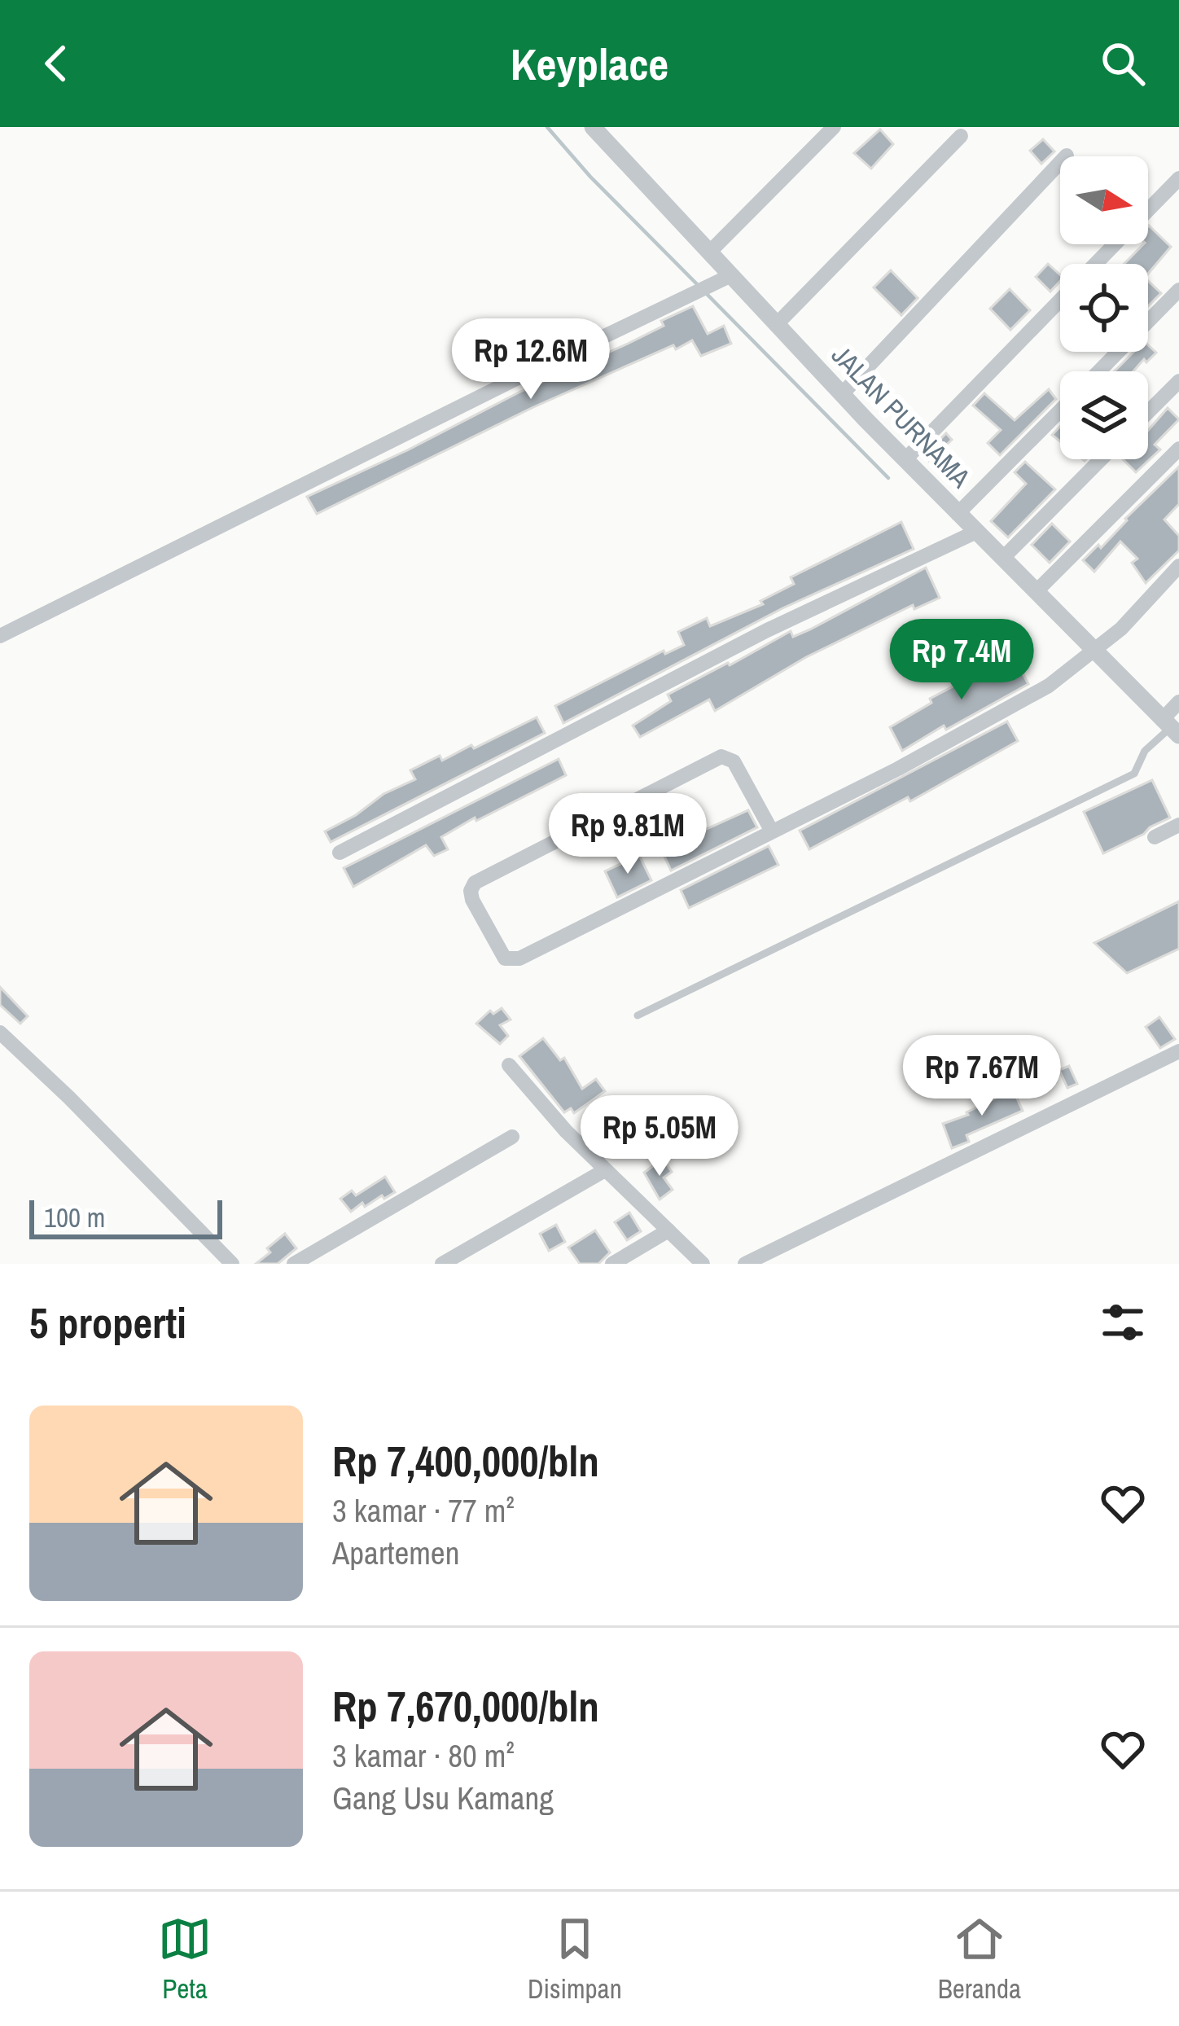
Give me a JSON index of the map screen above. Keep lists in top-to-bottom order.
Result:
{
  "streets": {
    "street": ["JALAN PURNAMA"]
  },
  "scale_bar": "100 m",
  "north": "right",
  "page": {
    "header": "Keyplace",
    "price": [
      "Rp 12.6M",
      "Rp 7.4M",
      "Rp 9.81M",
      "Rp 7.67M",
      "Rp 5.05M"
    ],
    "scale": "100 m",
    "heading": "5 properti",
    "list": [
      {
        "name": "Rp 7,400,000/bln",
        "note": "3 kamar · 77 m² · Apartemen"
      },
      {
        "name": "Rp 7,670,000/bln",
        "note": "3 kamar · 80 m² · Gang Usu Kamang"
      }
    ],
    "tabs": ["Peta", "Disimpan", "Beranda"]
  }
}
